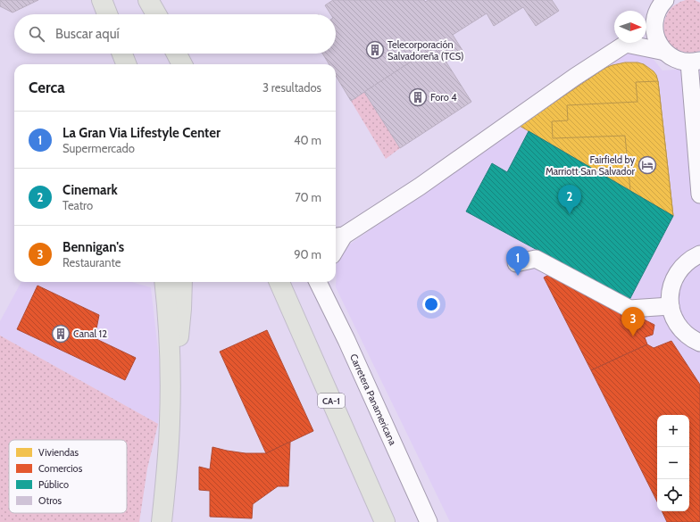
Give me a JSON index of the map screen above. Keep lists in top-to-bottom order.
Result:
{
  "streets": {
    "main road": ["CA-1"],
    "street": ["Carretera Panamericana"]
  },
  "places": {
    "building": ["Telecorporación Salvadoreña (TCS)", "Foro 4", "Canal 12"],
    "hotel": ["Fairfield by Marriott San Salvador"]
  },
  "legend": [
    "Viviendas",
    "Comercios",
    "Público",
    "Otros"
  ],
  "north": "right",
  "page": {
    "search": "Buscar aquí",
    "heading": ["Cerca", "3 resultados"],
    "list": [
      {
        "mark": "1",
        "name": "La Gran Via Lifestyle Center",
        "note": "Supermercado",
        "value": "40 m"
      },
      {
        "mark": "2",
        "name": "Cinemark",
        "note": "Teatro",
        "value": "70 m"
      },
      {
        "mark": "3",
        "name": "Bennigan's",
        "note": "Restaurante",
        "value": "90 m"
      }
    ],
    "pins": ["2", "1", "3"],
    "map_buttons": ["+", "−"]
  }
}
